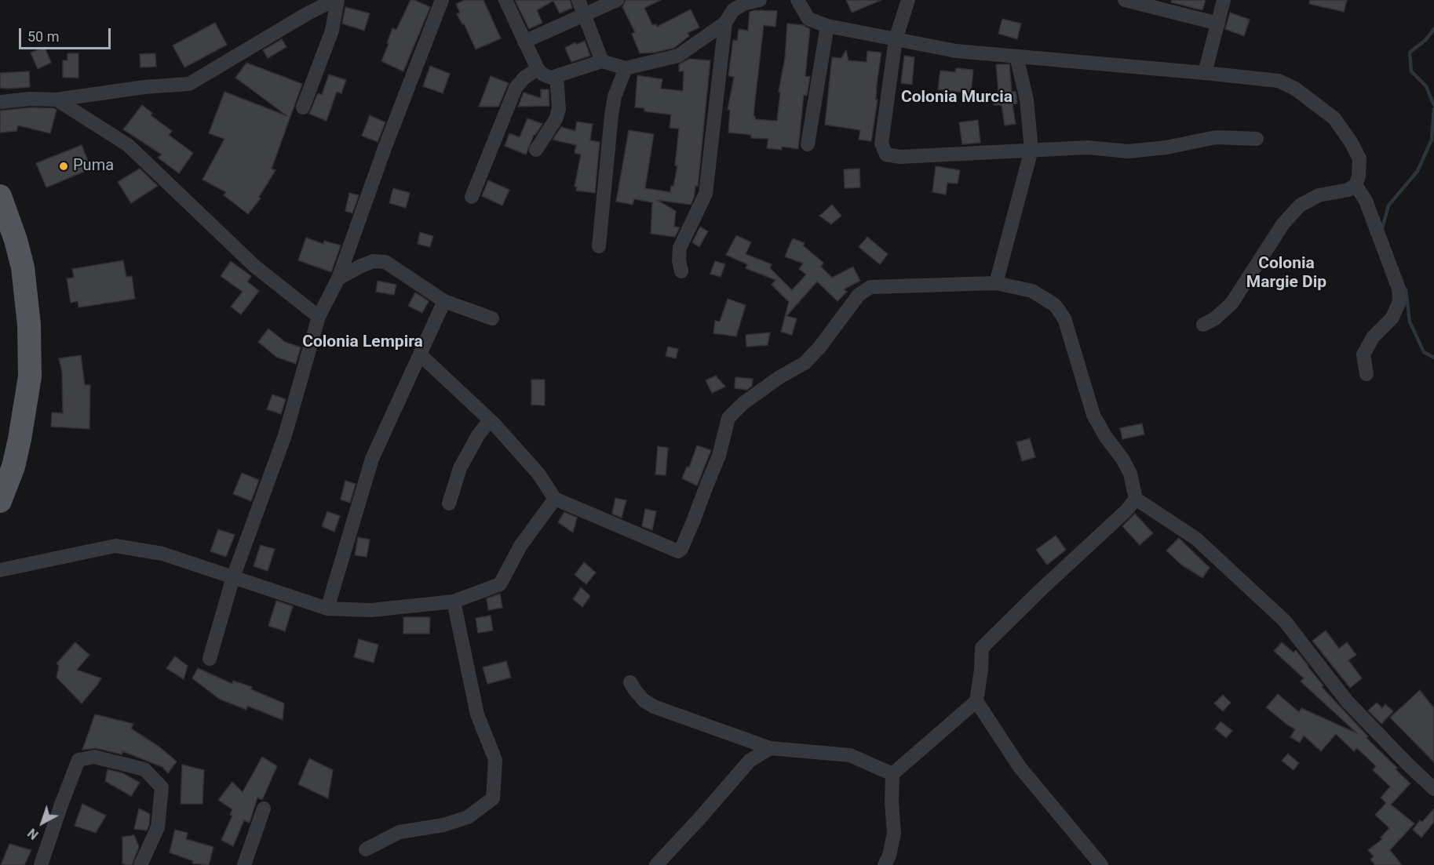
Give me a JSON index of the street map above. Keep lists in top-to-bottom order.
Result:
{
  "districts": ["Colonia Murcia", "Colonia Margie Dip", "Colonia Lempira"],
  "places": ["Puma"],
  "scale_bar": "50 m",
  "north": "bottom left"
}
